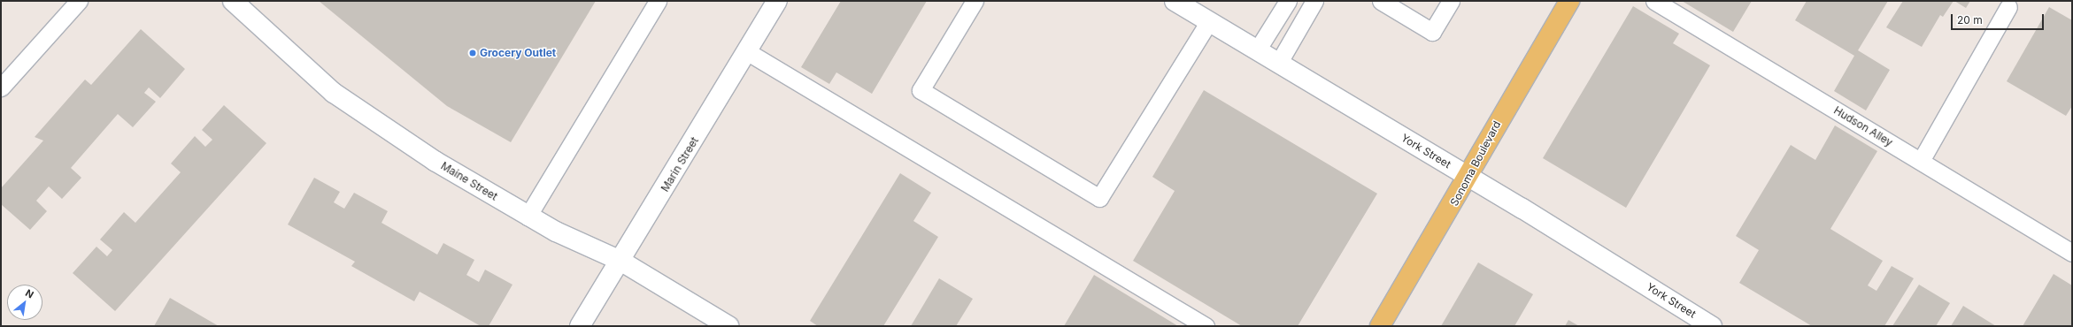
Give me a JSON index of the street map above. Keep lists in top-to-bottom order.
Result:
{
  "streets": {
    "main road": ["Sonoma Boulevard"],
    "street": ["York Street", "Marin Street", "Maine Street"],
    "lane": ["Hudson Alley"]
  },
  "crossings": [
    ["York Street", "Sonoma Boulevard"],
    ["Marin Street", "Maine Street"]
  ],
  "places": ["Grocery Outlet"],
  "scale_bar": "20 m",
  "north": "top right"
}
